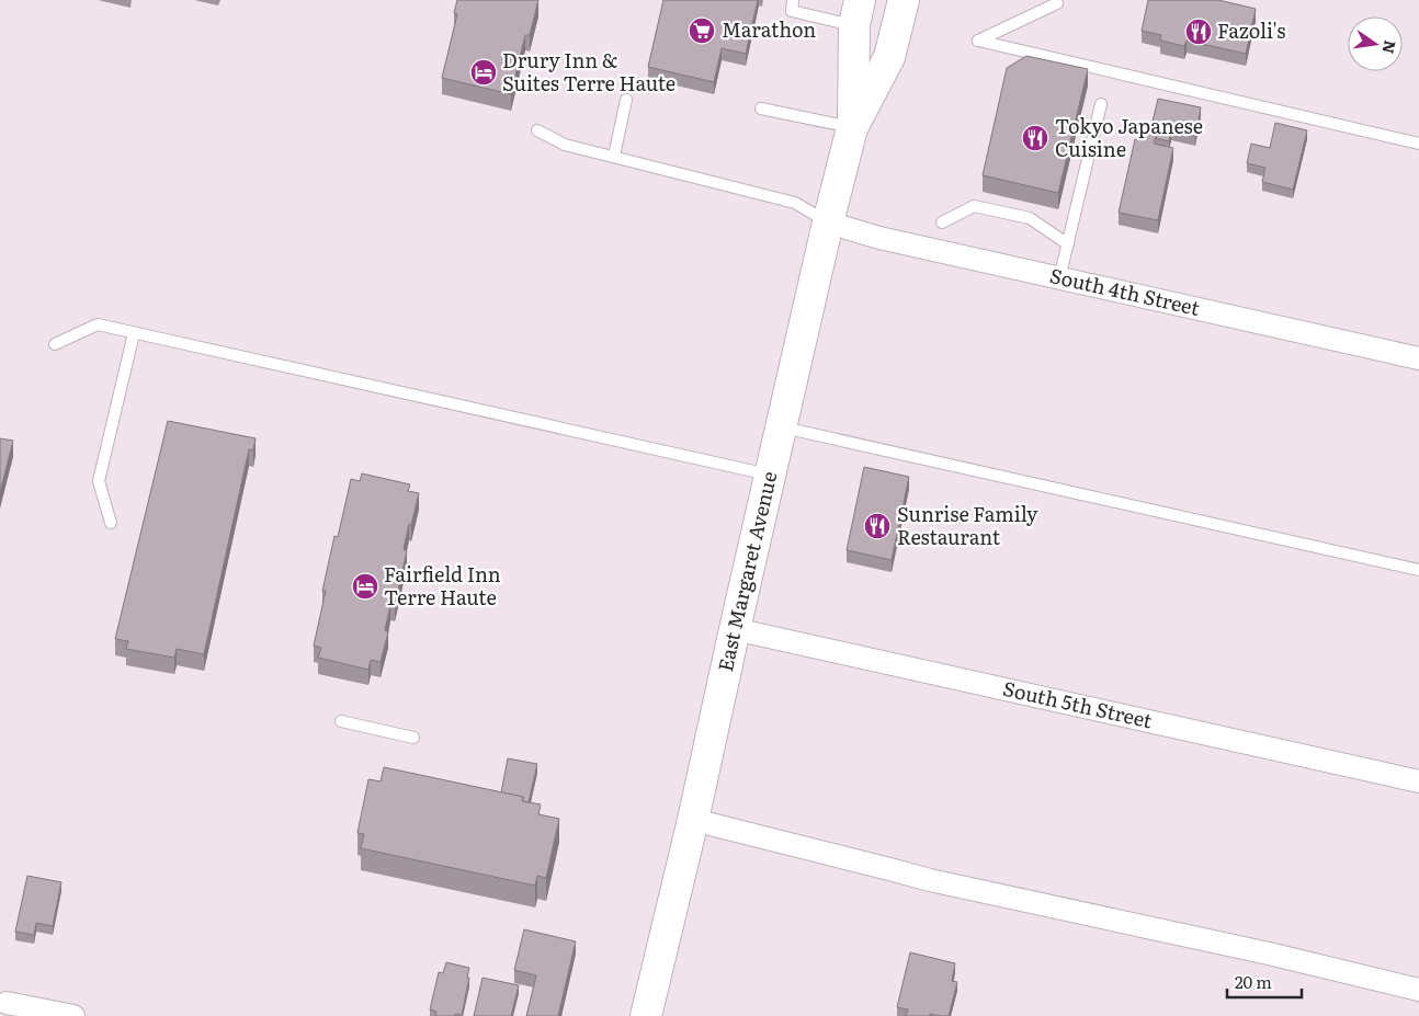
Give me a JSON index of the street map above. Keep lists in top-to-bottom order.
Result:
{
  "streets": {
    "main road": ["East Margaret Avenue"],
    "street": ["South 4th Street", "South 5th Street"]
  },
  "crossings": [
    ["South 4th Street", "East Margaret Avenue"],
    ["East Margaret Avenue", "South 5th Street"]
  ],
  "places": {
    "supermarket": ["Marathon"],
    "restaurant": ["Fazoli's", "Tokyo Japanese Cuisine", "Sunrise Family Restaurant"],
    "hotel": ["Drury Inn & Suites Terre Haute", "Fairfield Inn Terre Haute"]
  },
  "scale_bar": "20 m",
  "north": "right"
}
